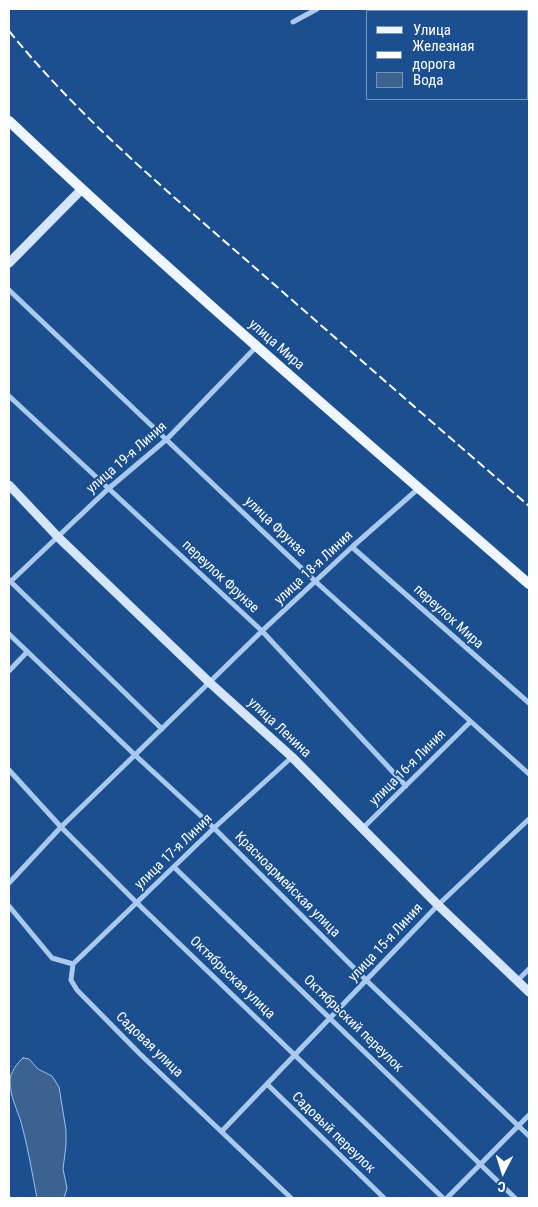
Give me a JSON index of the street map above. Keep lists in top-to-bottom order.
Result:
{
  "streets": {
    "main road": ["улица Мира", "улица Ленина"],
    "street": [
      "улица 19-я Линия",
      "улица Фрунзе",
      "улица 18-я Линия",
      "переулок Фрунзе",
      "переулок Мира",
      "улица 16-я Линия",
      "улица 17-я Линия",
      "Красноармейская улица",
      "улица 15-я Линия",
      "Октябрьская улица",
      "Октябрьский переулок",
      "Садовая улица",
      "Садовый переулок"
    ]
  },
  "crossings": [
    ["улица Мира", "улица 19-я Линия"],
    ["улица Мира", "улица 18-я Линия"],
    ["улица 19-я Линия", "улица Фрунзе"],
    ["улица 19-я Линия", "переулок Фрунзе"],
    ["улица 19-я Линия", "улица Ленина"],
    ["улица Фрунзе", "улица 18-я Линия"],
    ["улица Фрунзе", "улица 16-я Линия"],
    ["улица 18-я Линия", "переулок Фрунзе"],
    ["улица 18-я Линия", "переулок Мира"],
    ["улица 18-я Линия", "улица Ленина"],
    ["улица 18-я Линия", "Красноармейская улица"],
    ["улица 18-я Линия", "Октябрьская улица"],
    ["переулок Фрунзе", "улица 16-я Линия"],
    ["улица Ленина", "улица 16-я Линия"],
    ["улица Ленина", "улица 17-я Линия"],
    ["улица Ленина", "улица 15-я Линия"],
    ["улица 17-я Линия", "Красноармейская улица"],
    ["улица 17-я Линия", "Октябрьская улица"],
    ["улица 17-я Линия", "Октябрьский переулок"],
    ["улица 17-я Линия", "Садовая улица"],
    ["Красноармейская улица", "улица 15-я Линия"],
    ["улица 15-я Линия", "Октябрьская улица"],
    ["улица 15-я Линия", "Октябрьский переулок"],
    ["улица 15-я Линия", "Садовая улица"],
    ["улица 15-я Линия", "Садовый переулок"]
  ],
  "legend": ["Улица", "Железная дорога", "Вода"],
  "north": "bottom"
}
